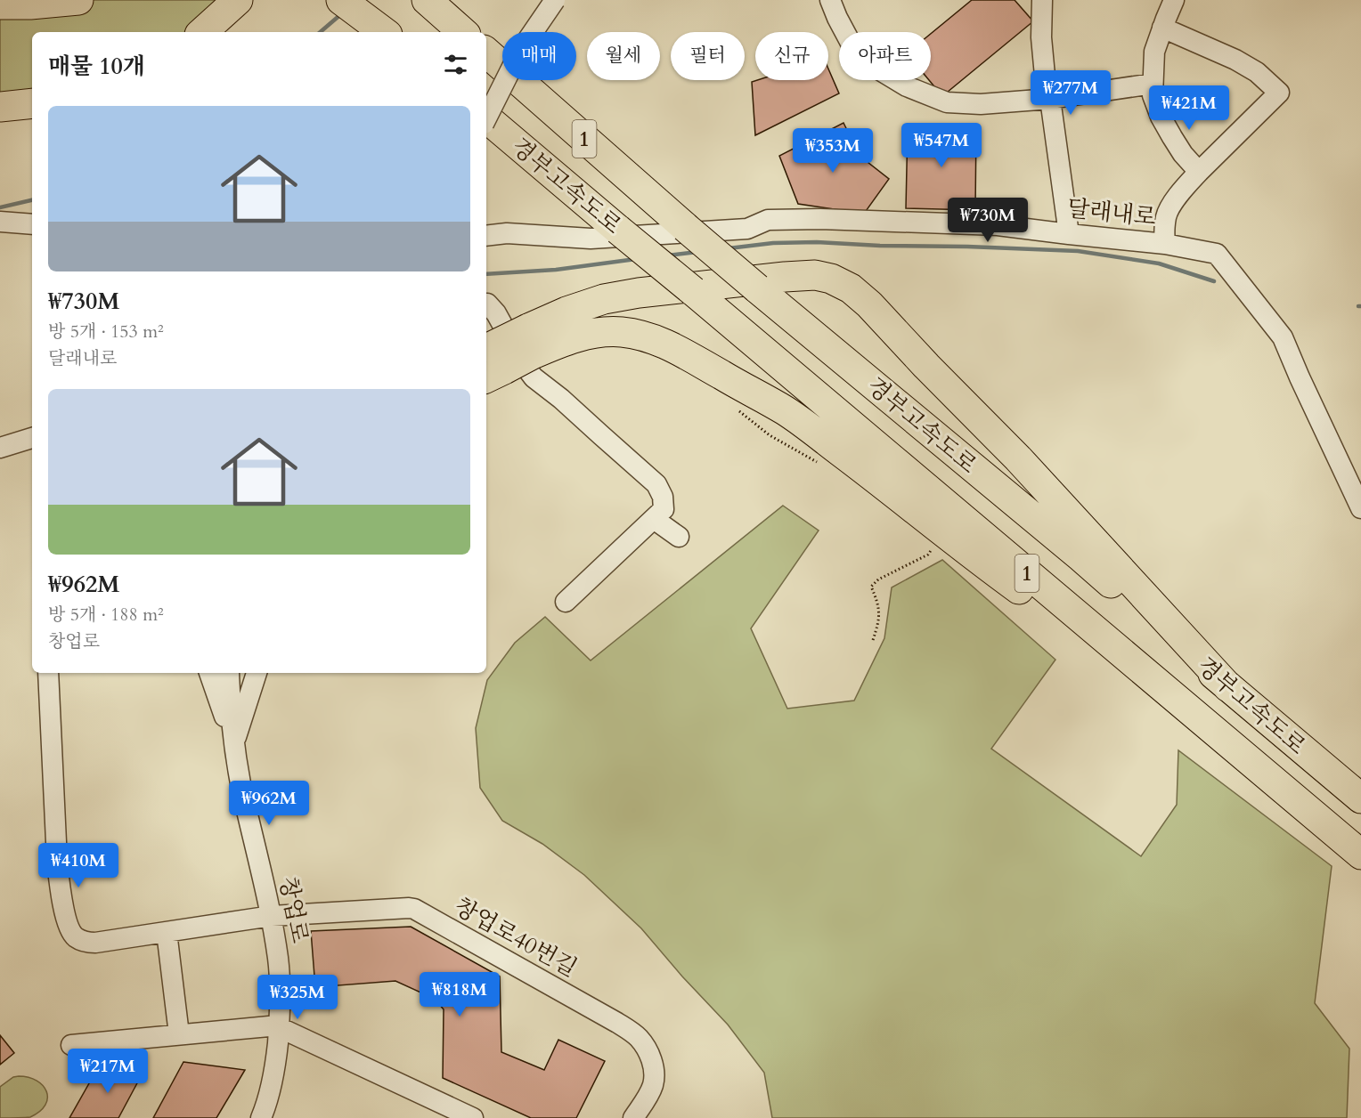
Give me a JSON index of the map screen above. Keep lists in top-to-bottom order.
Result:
{
  "streets": {
    "highway": ["1", "경부고속도로"],
    "street": ["달래내로", "창업로", "창업로40번길"]
  },
  "crossings": [
    ["창업로", "창업로40번길"]
  ],
  "page": {
    "chip": [
      "매매",
      "월세",
      "필터",
      "신규",
      "아파트"
    ],
    "heading": "매물 10개",
    "price": [
      "₩277M",
      "₩421M",
      "₩547M",
      "₩353M",
      "₩730M",
      "₩962M",
      "₩410M",
      "₩818M",
      "₩325M",
      "₩217M"
    ],
    "list": [
      {
        "name": "₩730M",
        "note": "방 5개 · 153 m² · 달래내로"
      },
      {
        "name": "₩962M",
        "note": "방 5개 · 188 m² · 창업로"
      }
    ]
  }
}
